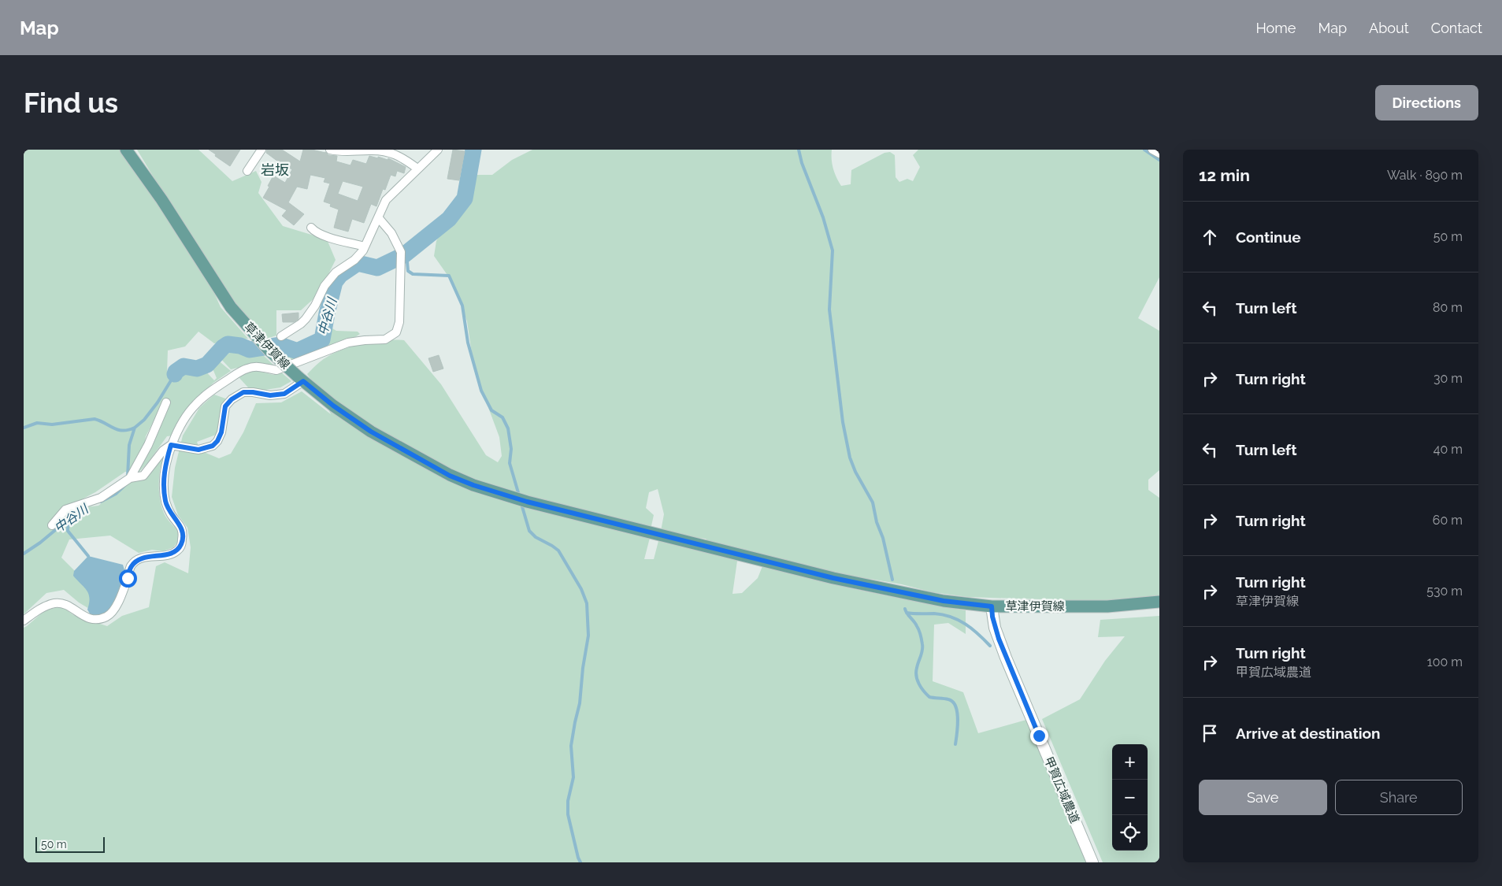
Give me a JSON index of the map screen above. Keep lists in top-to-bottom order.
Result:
{
  "streets": {
    "main road": ["草津伊賀線"],
    "street": ["甲賀広域農道"]
  },
  "crossings": [
    ["草津伊賀線", "甲賀広域農道"]
  ],
  "districts": ["岩坂"],
  "water": ["中谷川"],
  "scale_bar": "50 m",
  "page": {
    "header": "Map",
    "nav": [
      "Home",
      "Map",
      "About",
      "Contact"
    ],
    "buttons": [
      "Directions",
      ["Save", "Share"]
    ],
    "title": "Find us",
    "heading": ["12 min", "Walk · 890 m"],
    "list": [
      ["Continue", "50 m"],
      ["Turn left", "80 m"],
      ["Turn right", "30 m"],
      ["Turn left", "40 m"],
      ["Turn right", "60 m"],
      ["Turn right", "草津伊賀線", "530 m"],
      ["Turn right", "甲賀広域農道", "100 m"],
      "Arrive at destination"
    ],
    "map_buttons": ["+", "−"],
    "scale": "50 m"
  }
}
